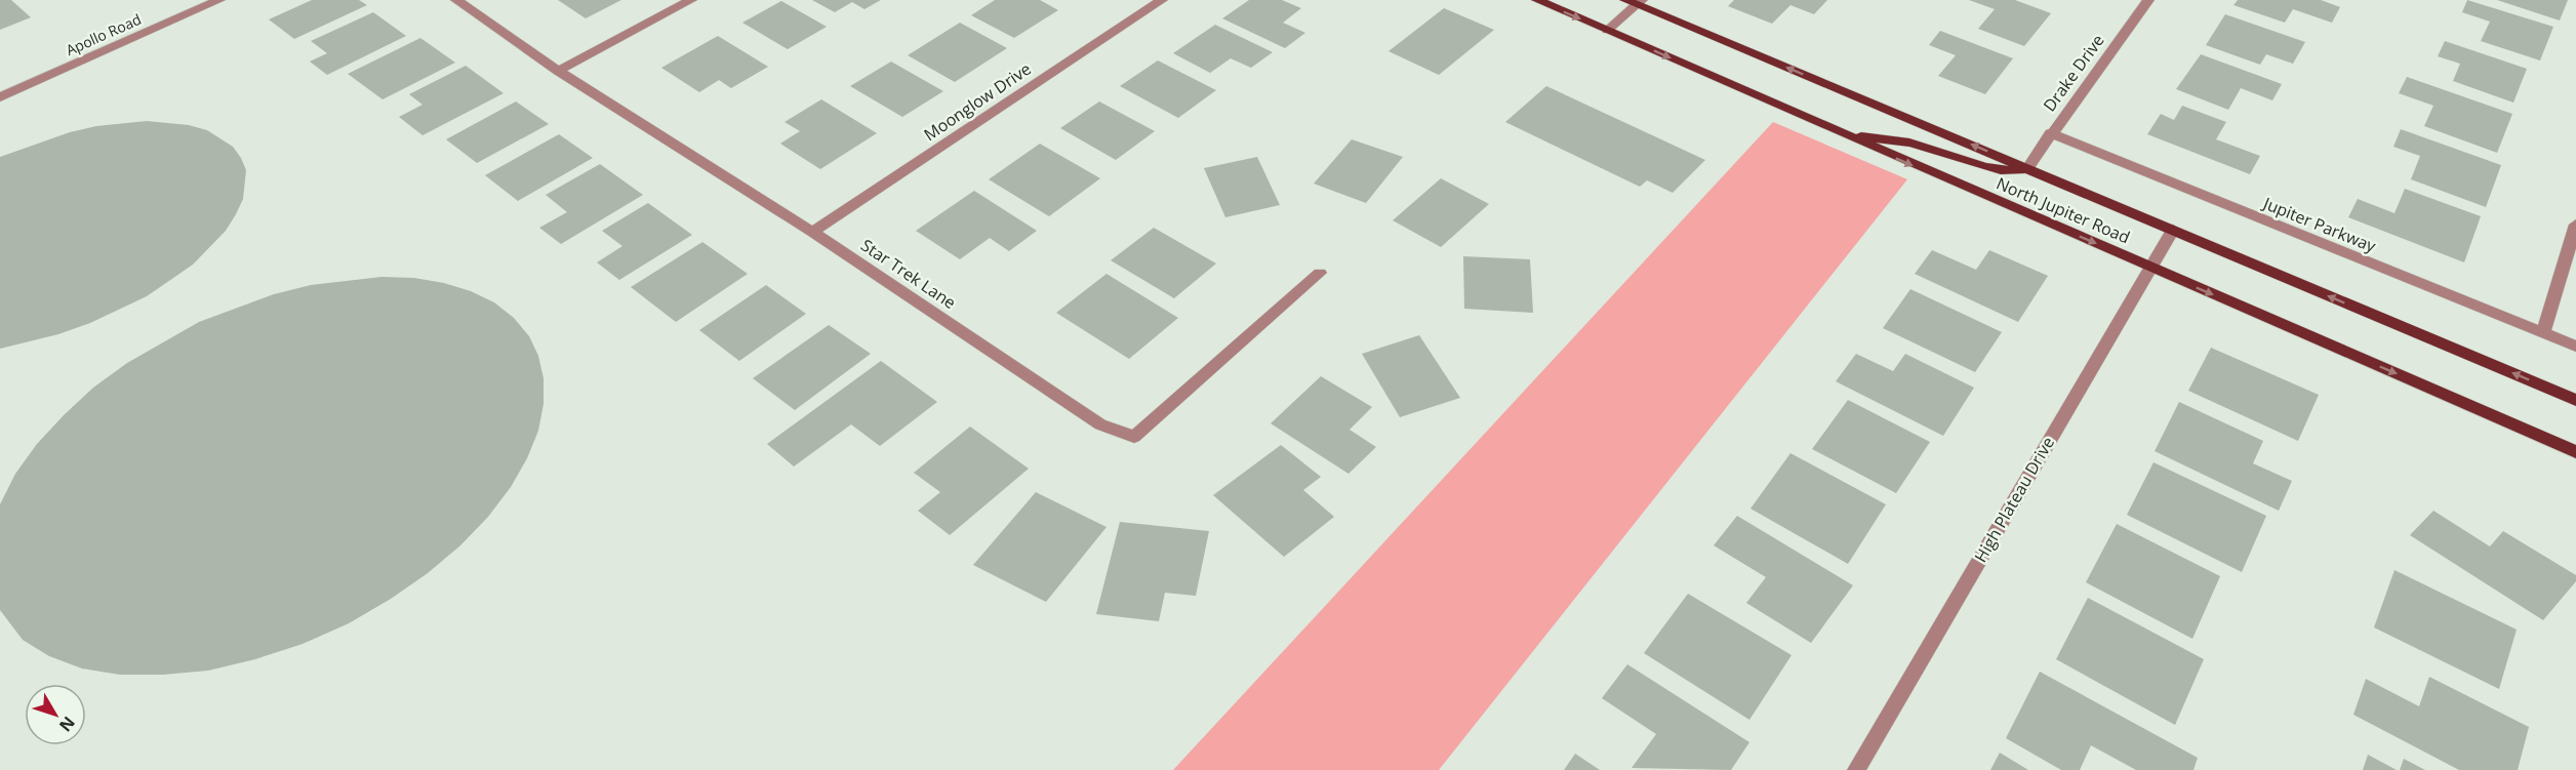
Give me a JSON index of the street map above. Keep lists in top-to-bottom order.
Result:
{
  "streets": {
    "main road": ["North Jupiter Road"],
    "street": [
      "Apollo Road",
      "Drake Drive",
      "Moonglow Drive",
      "Jupiter Parkway",
      "Star Trek Lane",
      "High Plateau Drive"
    ]
  },
  "crossings": [
    ["Drake Drive", "North Jupiter Road"],
    ["Drake Drive", "Jupiter Parkway"],
    ["Moonglow Drive", "Star Trek Lane"],
    ["North Jupiter Road", "High Plateau Drive"]
  ],
  "north": "bottom right"
}
